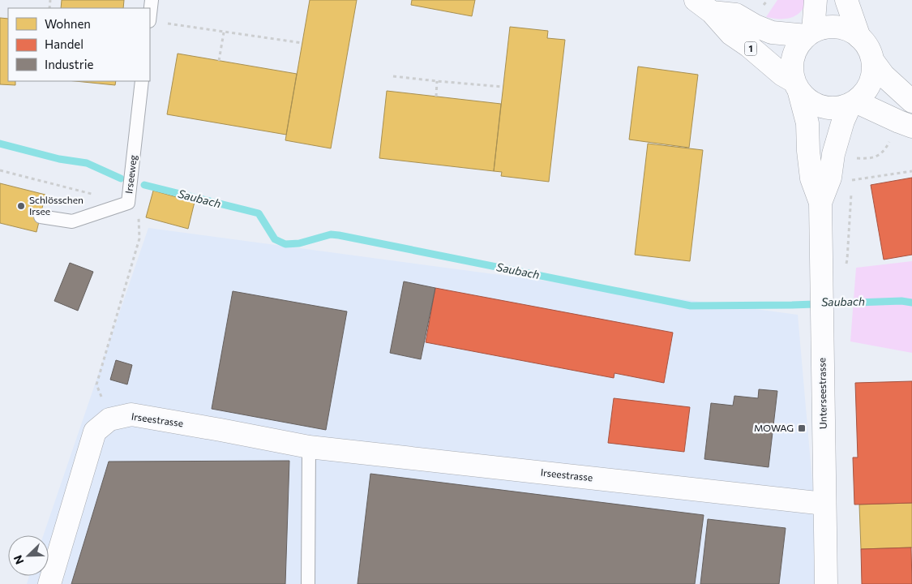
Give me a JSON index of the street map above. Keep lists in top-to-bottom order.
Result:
{
  "streets": {
    "street": ["1", "Unterseestrasse", "Irseestrasse"],
    "lane": ["Irseeweg"]
  },
  "crossings": [
    ["1", "Unterseestrasse"],
    ["Unterseestrasse", "Irseestrasse"]
  ],
  "water": ["Saubach"],
  "places": {
    "other": ["Schlösschen Irsee"],
    "transit": ["MOWAG"]
  },
  "legend": ["Wohnen", "Handel", "Industrie"],
  "north": "bottom left"
}
